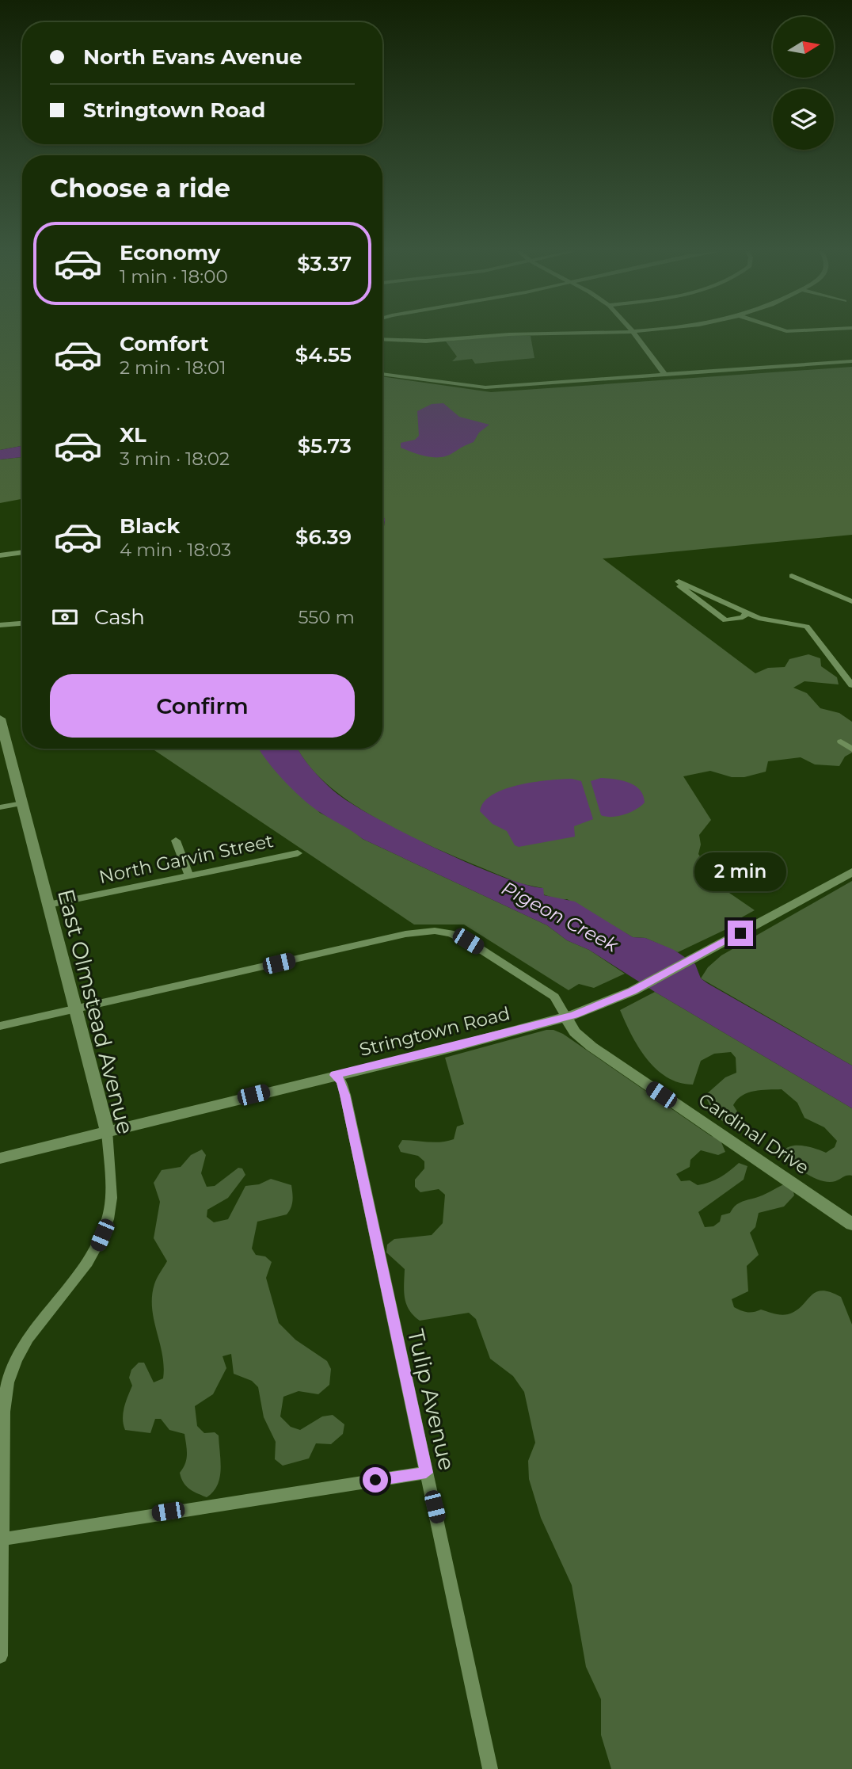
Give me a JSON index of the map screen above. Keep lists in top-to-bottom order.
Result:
{
  "streets": {
    "street": [
      "North Garvin Street",
      "East Olmstead Avenue",
      "Stringtown Road",
      "Cardinal Drive",
      "Tulip Avenue"
    ]
  },
  "crossings": [
    ["North Garvin Street", "East Olmstead Avenue"],
    ["East Olmstead Avenue", "Stringtown Road"],
    ["East Olmstead Avenue", "Cardinal Drive"],
    ["Stringtown Road", "Cardinal Drive"],
    ["Stringtown Road", "Tulip Avenue"]
  ],
  "water": ["Pigeon Creek"],
  "north": "right",
  "page": {
    "banner": ["North Evans Avenue", "Stringtown Road"],
    "heading": "Choose a ride",
    "list": [
      {
        "name": "Economy",
        "note": "1 min · 18:00",
        "value": "$3.37"
      },
      {
        "name": "Comfort",
        "note": "2 min · 18:01",
        "value": "$4.55"
      },
      {
        "name": "XL",
        "note": "3 min · 18:02",
        "value": "$5.73"
      },
      {
        "name": "Black",
        "note": "4 min · 18:03",
        "value": "$6.39"
      }
    ],
    "pay": ["Cash", "550 m"],
    "buttons": "Confirm",
    "bubble": "2 min"
  }
}
